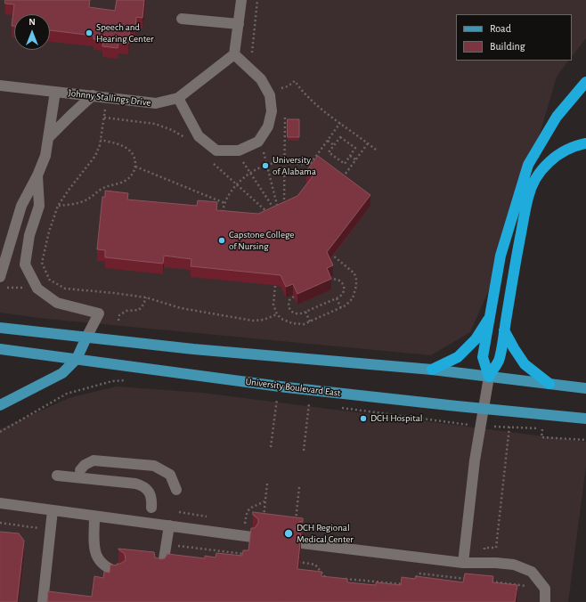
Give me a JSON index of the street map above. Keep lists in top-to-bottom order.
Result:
{
  "streets": {
    "main road": ["University Boulevard East"],
    "street": ["Johnny Stallings Drive"]
  },
  "places": [
    "Speech and Hearing Center",
    "University of Alabama",
    "Capstone College of Nursing",
    "DCH Hospital",
    "DCH Regional Medical Center"
  ],
  "legend": ["Road", "Building"],
  "north": "top"
}
